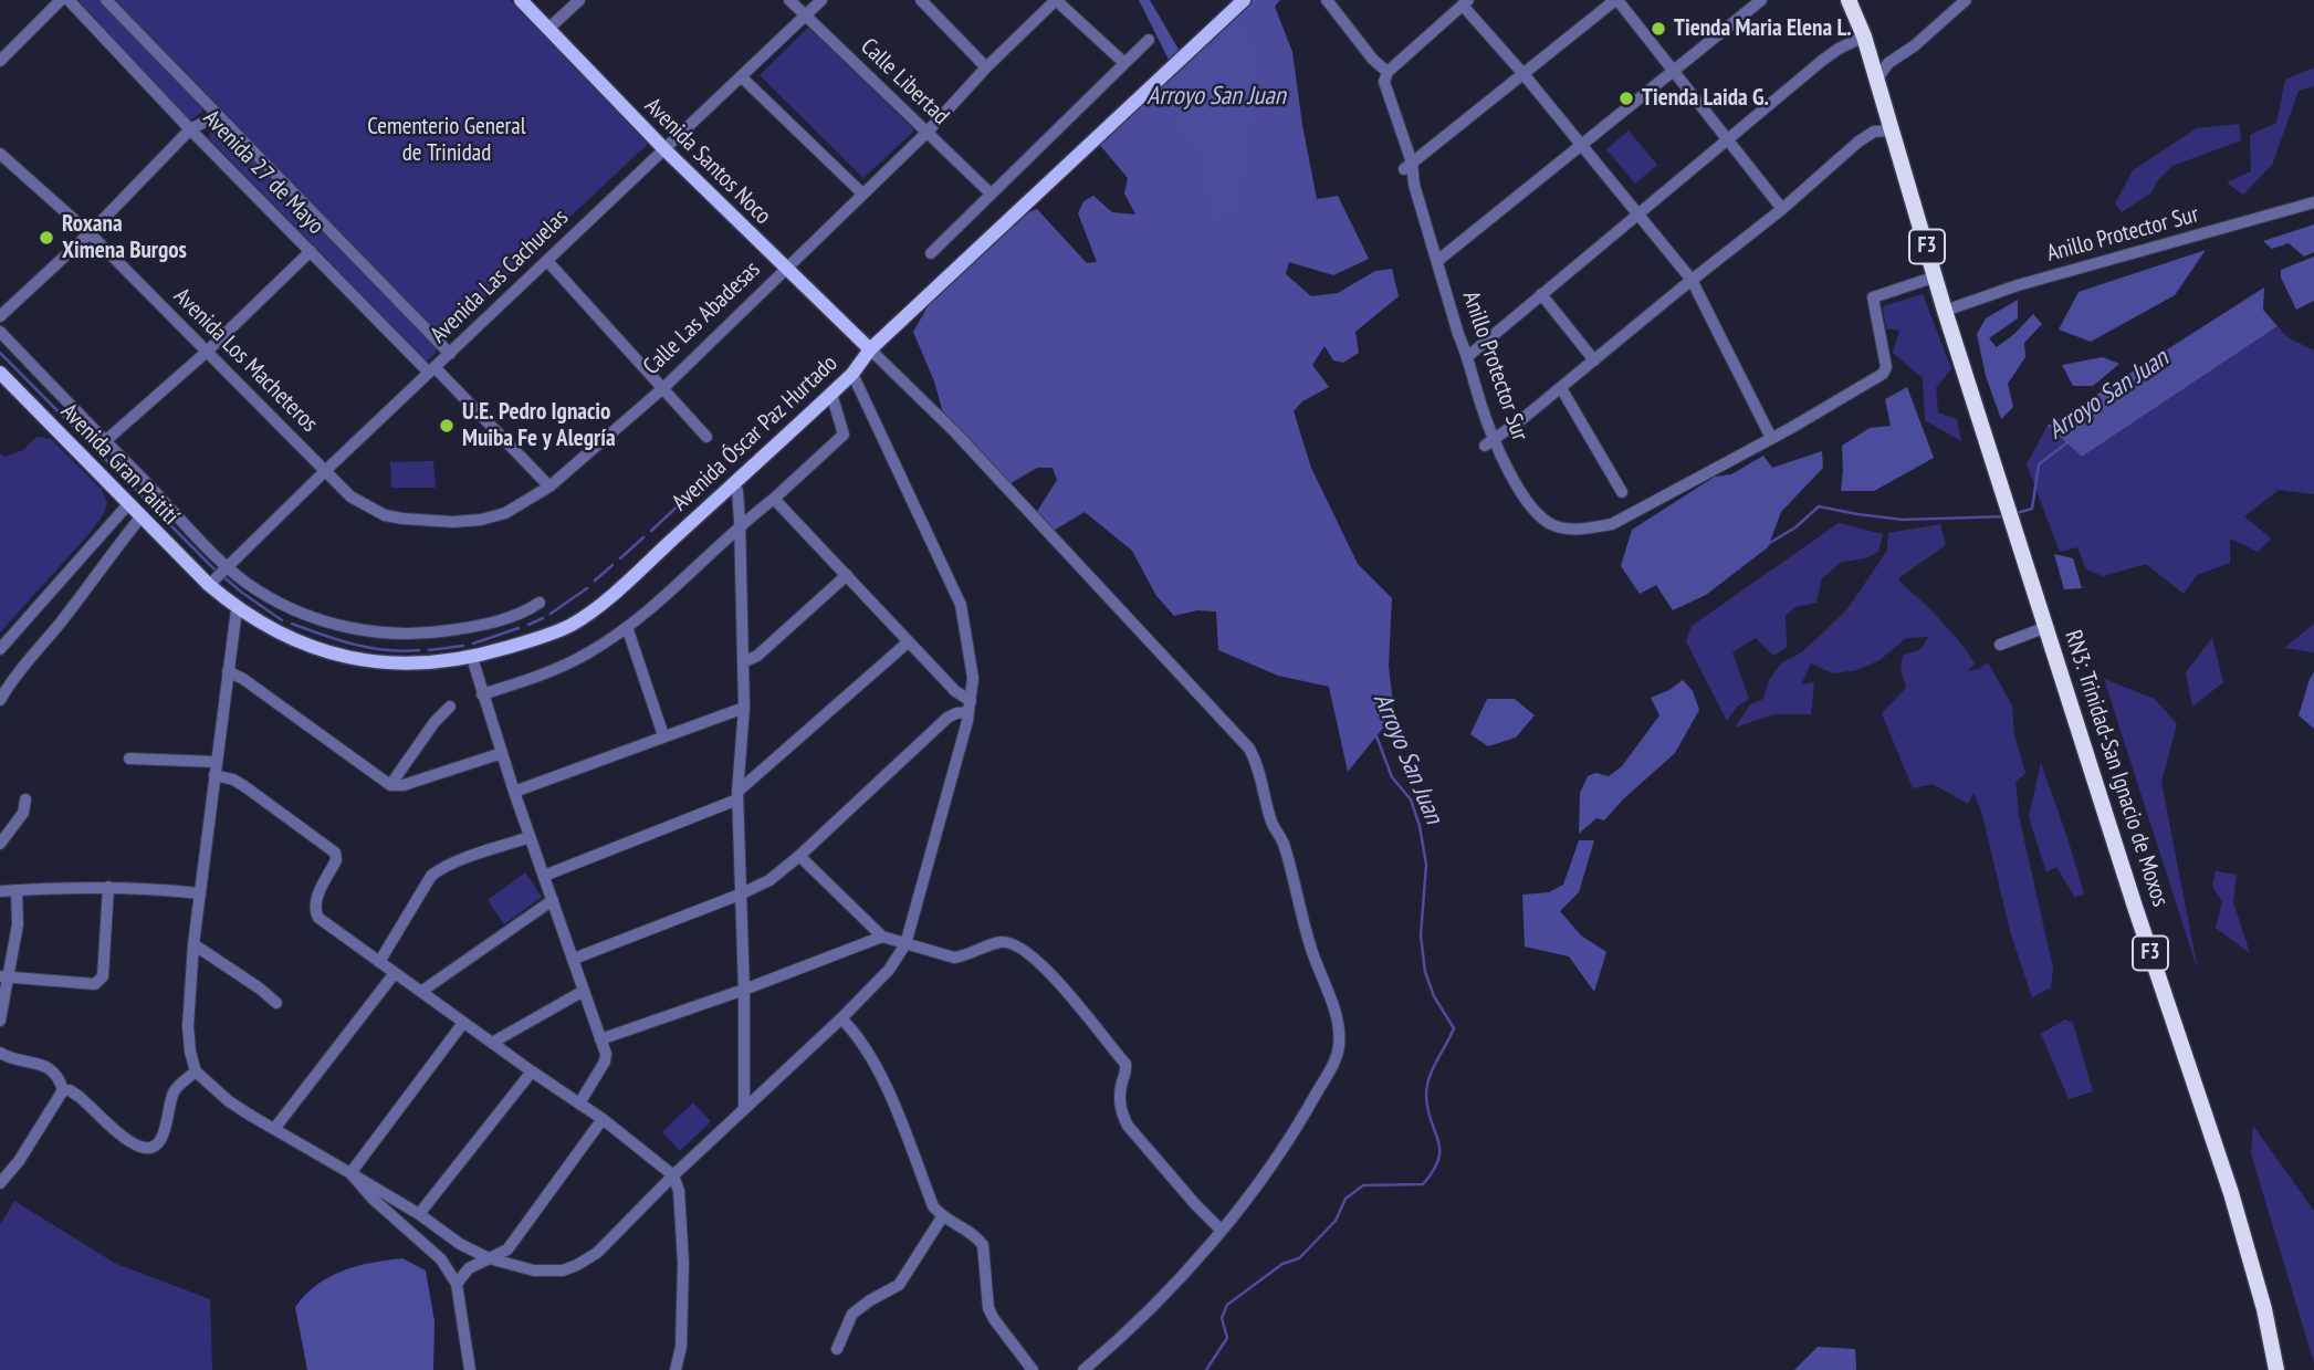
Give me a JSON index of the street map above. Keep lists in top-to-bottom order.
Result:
{
  "streets": {
    "highway": ["F3", "RN3: Trinidad-San Ignacio de Moxos"],
    "main road": ["Avenida Santos Noco", "Avenida Óscar Paz Hurtado", "Avenida Gran Paitití"],
    "street": [
      "Calle Libertad",
      "Avenida 27 de Mayo",
      "Anillo Protector Sur",
      "Avenida Las Cachuelas",
      "Calle Las Abadesas",
      "Avenida Los Macheteros"
    ]
  },
  "crossings": [
    ["Calle Libertad", "Avenida Las Cachuelas"],
    ["Calle Libertad", "Calle Las Abadesas"],
    ["Avenida Santos Noco", "Avenida Las Cachuelas"],
    ["Avenida Santos Noco", "Calle Las Abadesas"],
    ["Avenida Santos Noco", "Avenida Óscar Paz Hurtado"],
    ["Avenida 27 de Mayo", "Avenida Las Cachuelas"],
    ["Avenida 27 de Mayo", "Calle Las Abadesas"],
    ["Anillo Protector Sur", "F3"],
    ["Anillo Protector Sur", "RN3: Trinidad-San Ignacio de Moxos"],
    ["F3", "RN3: Trinidad-San Ignacio de Moxos"],
    ["Avenida Las Cachuelas", "Calle Las Abadesas"],
    ["Avenida Las Cachuelas", "Avenida Los Macheteros"],
    ["Avenida Las Cachuelas", "Avenida Óscar Paz Hurtado"],
    ["Avenida Las Cachuelas", "Avenida Gran Paitití"],
    ["Calle Las Abadesas", "Avenida Los Macheteros"],
    ["Avenida Óscar Paz Hurtado", "Avenida Gran Paitití"]
  ],
  "water": ["Arroyo San Juan"],
  "parks": ["Cementerio General de Trinidad"],
  "places": [
    "Tienda Maria Elena L.",
    "Tienda Laida G.",
    "Roxana Ximena Burgos",
    "U.E. Pedro Ignacio Muiba Fe y Alegría"
  ]
}
